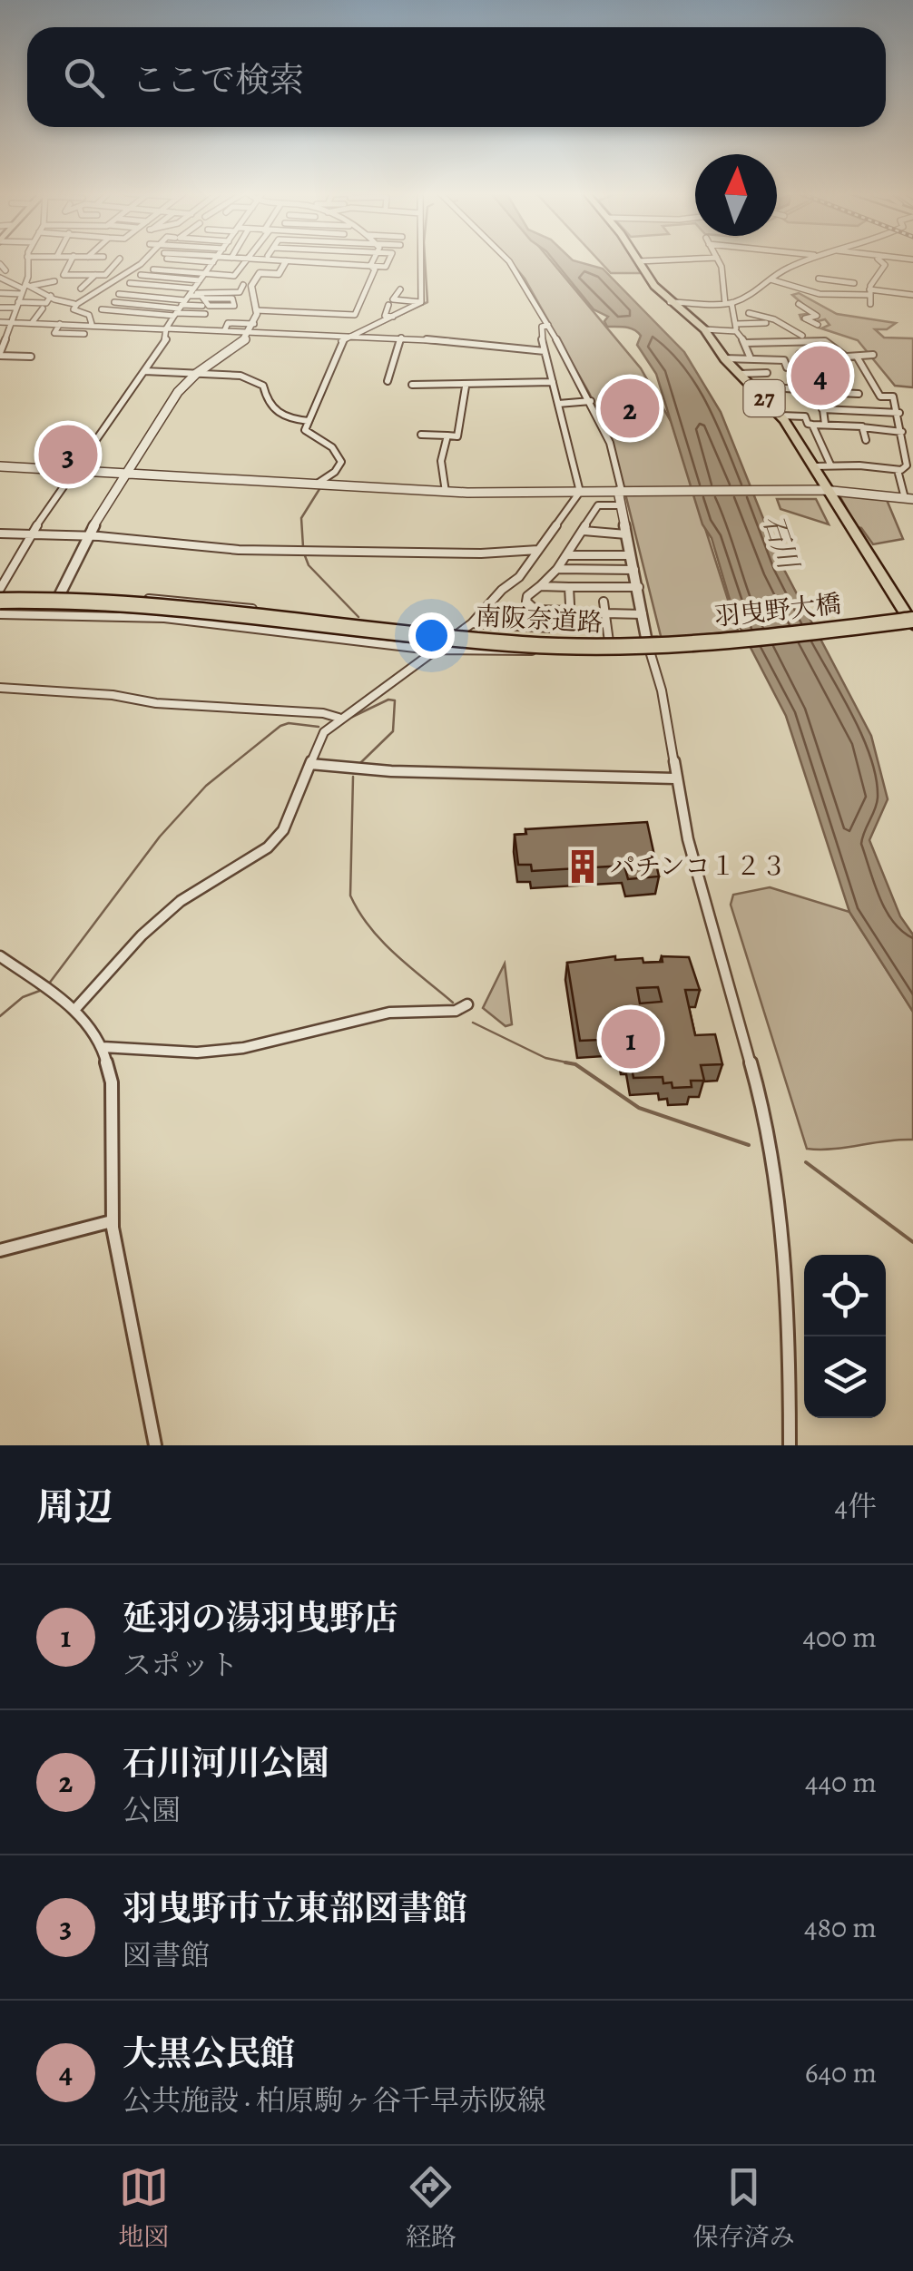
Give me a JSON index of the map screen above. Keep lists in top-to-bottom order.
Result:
{
  "streets": {
    "highway": ["南阪奈道路"],
    "main road": ["27"],
    "street": ["羽曳野大橋"]
  },
  "crossings": [
    ["27", "羽曳野大橋"],
    ["27", "南阪奈道路"],
    ["羽曳野大橋", "南阪奈道路"]
  ],
  "water": ["石川"],
  "places": {
    "building": ["パチンコ１２３"]
  },
  "north": "top",
  "page": {
    "search": "ここで検索",
    "pins": [
      "4",
      "2",
      "3",
      "1"
    ],
    "heading": ["周辺", "4件"],
    "list": [
      {
        "mark": "1",
        "name": "延羽の湯羽曳野店",
        "note": "スポット",
        "value": "400 m"
      },
      {
        "mark": "2",
        "name": "石川河川公園",
        "note": "公園",
        "value": "440 m"
      },
      {
        "mark": "3",
        "name": "羽曳野市立東部図書館",
        "note": "図書館",
        "value": "480 m"
      },
      {
        "mark": "4",
        "name": "大黒公民館",
        "note": "公共施設 · 柏原駒ヶ谷千早赤阪線",
        "value": "640 m"
      }
    ],
    "nav": ["地図", "経路", "保存済み"]
  }
}
